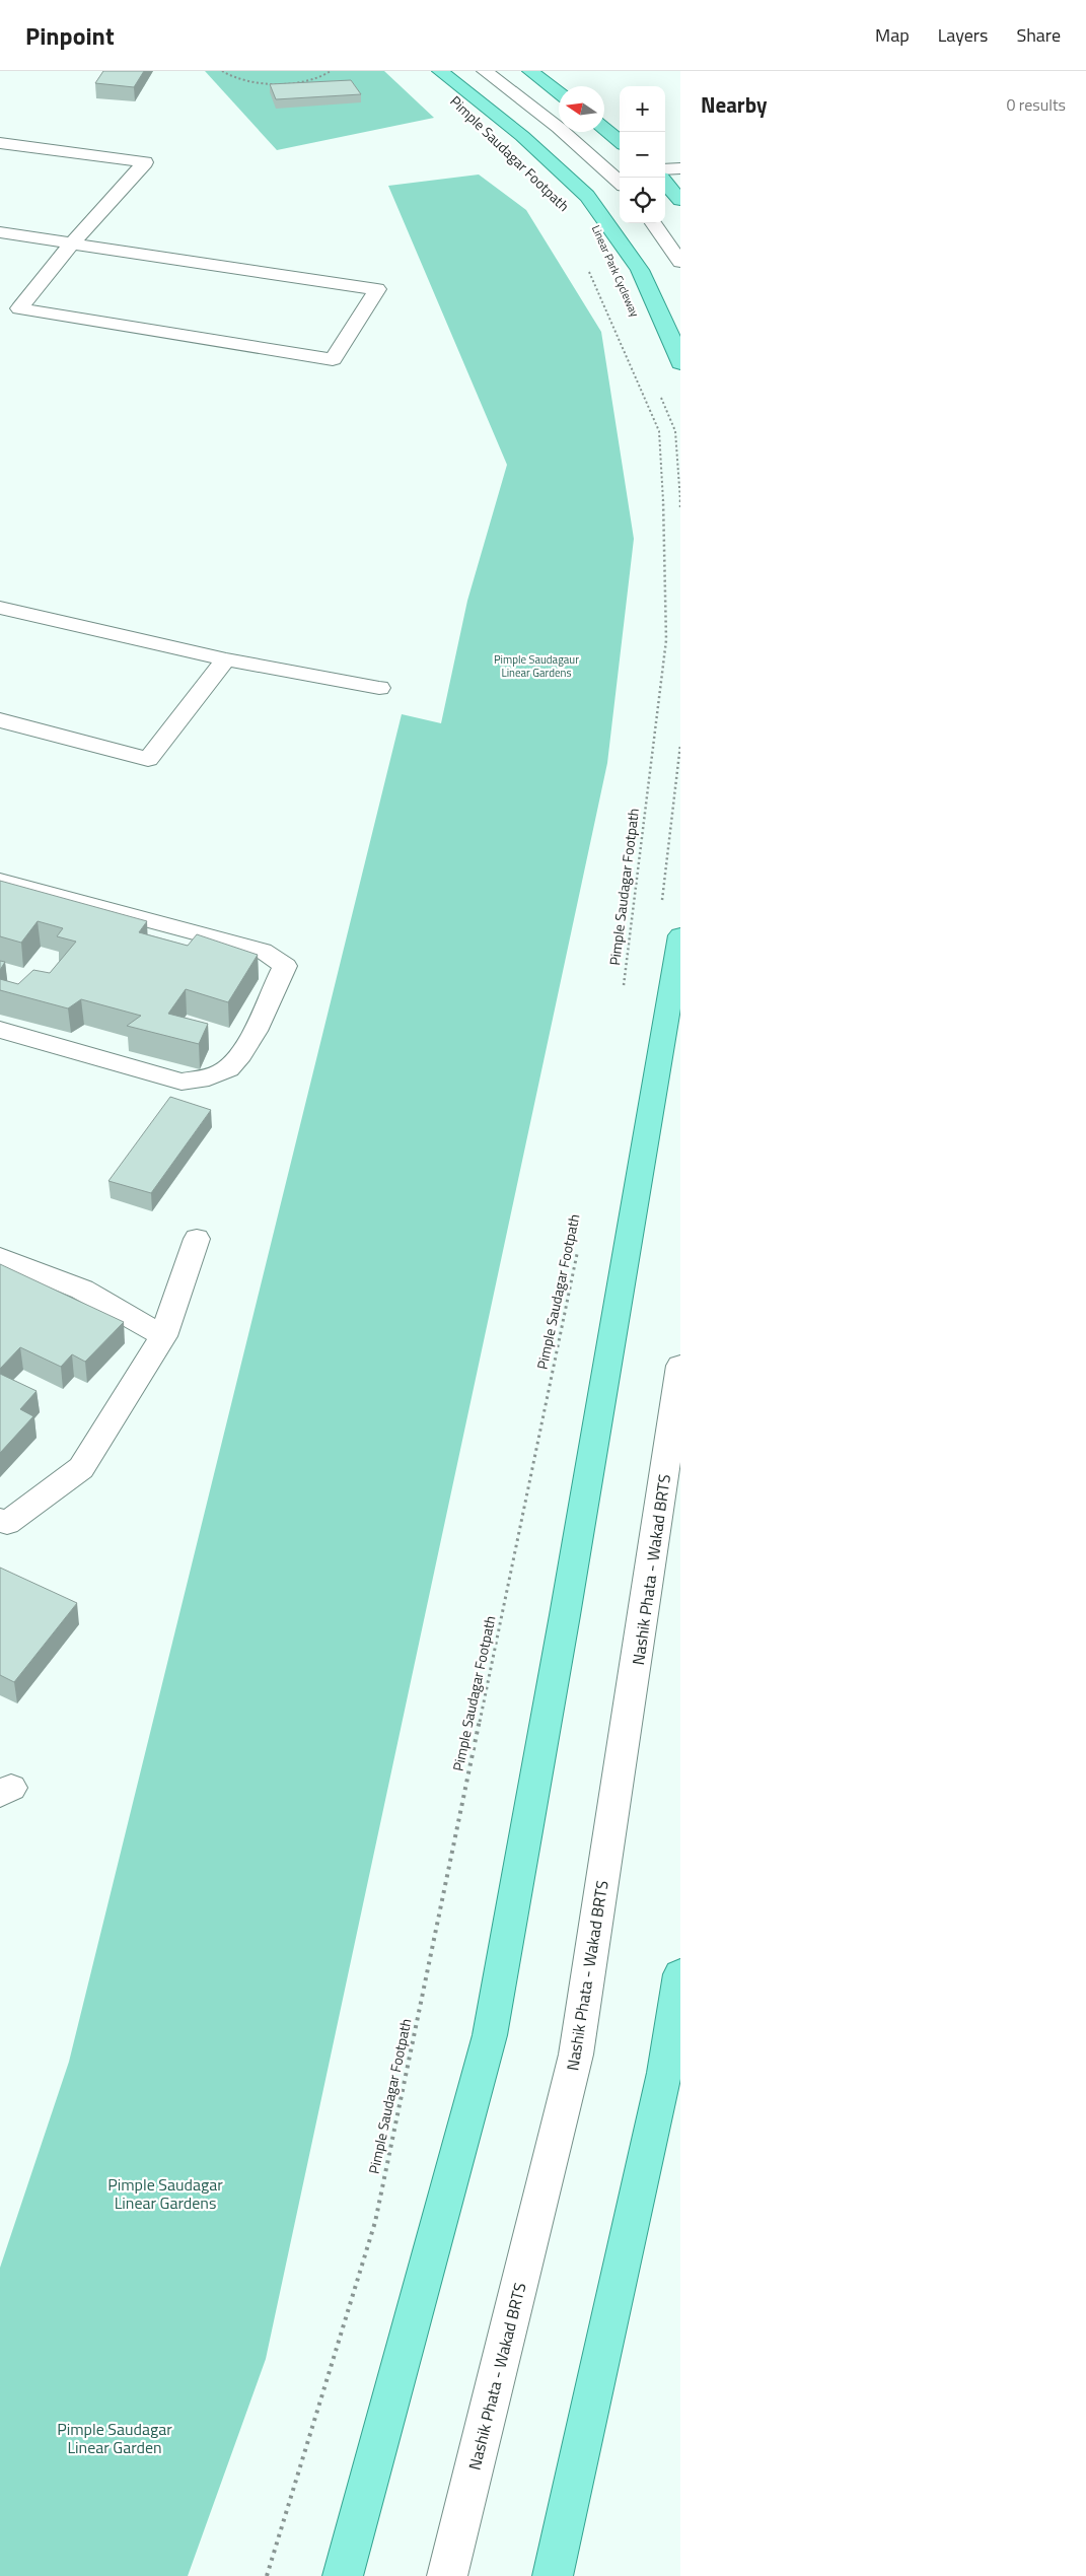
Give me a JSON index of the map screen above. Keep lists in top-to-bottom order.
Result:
{
  "streets": {
    "street": ["Nashik Phata - Wakad BRTS"],
    "path": ["Pimple Saudagar Footpath"]
  },
  "parks": ["Pimple Saudagaur Linear Gardens", "Pimple Saudagar Linear Gardens", "Pimple Saudagar Linear Garden"],
  "north": "left",
  "page": {
    "header": "Pinpoint",
    "nav": ["Map", "Layers", "Share"],
    "heading": ["Nearby", "0 results"],
    "map_buttons": ["+", "−"]
  }
}
